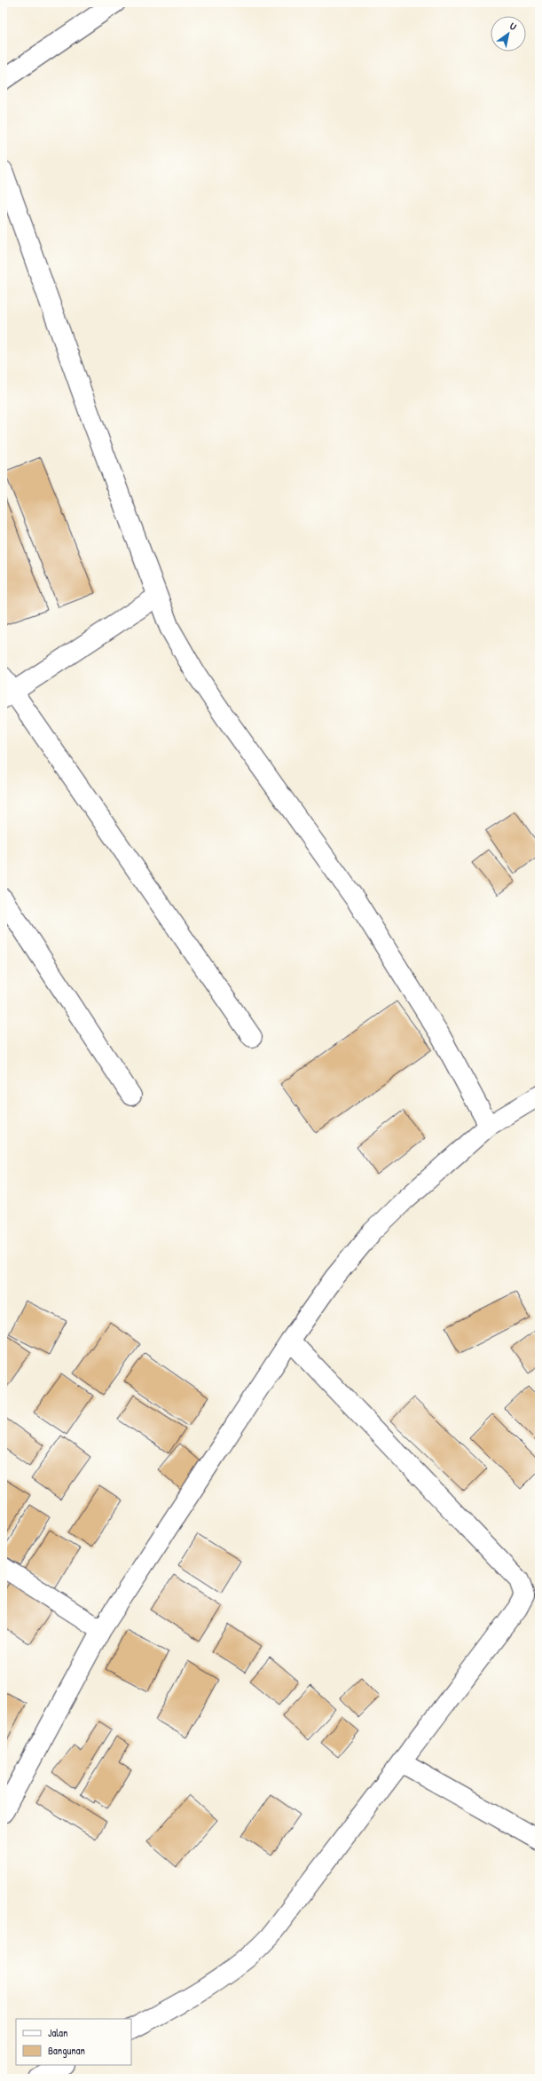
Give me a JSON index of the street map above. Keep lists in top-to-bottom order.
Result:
{
  "legend": ["Jalan", "Bangunan"],
  "north": "top right"
}
